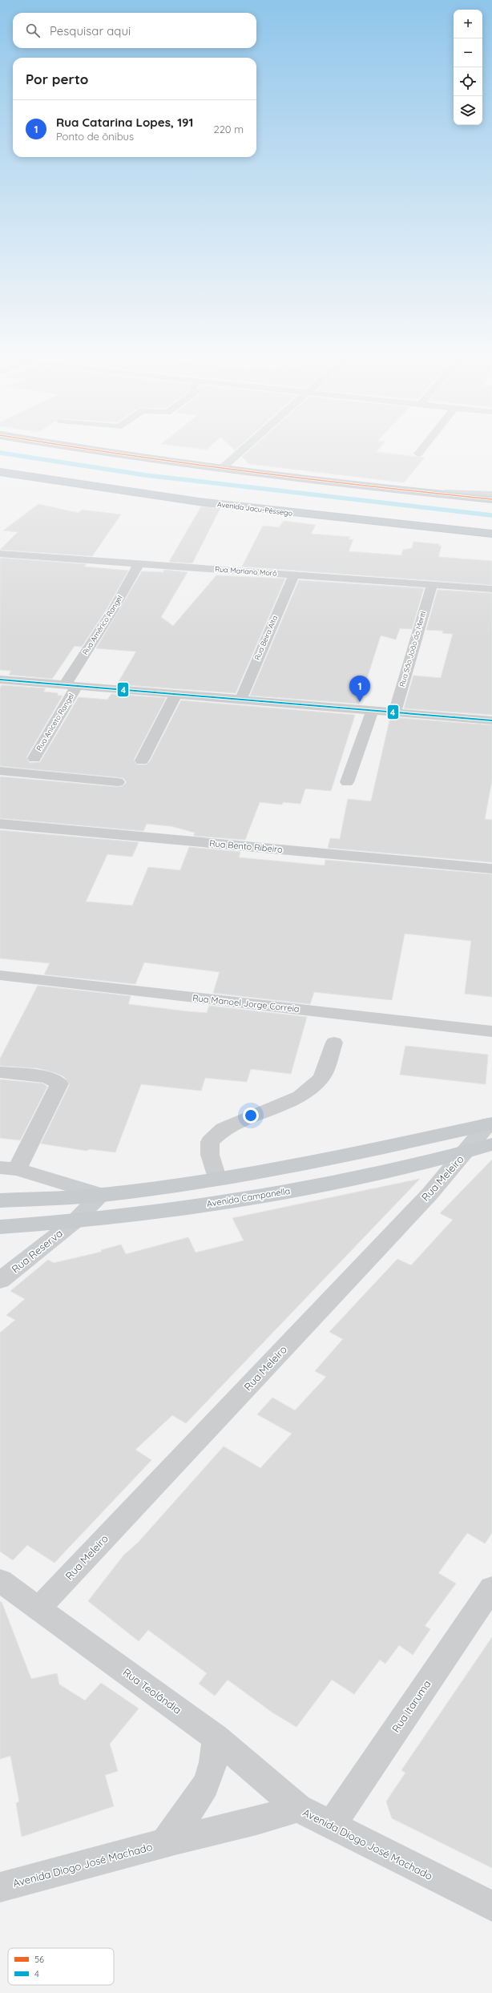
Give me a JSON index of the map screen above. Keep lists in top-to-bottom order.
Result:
{
  "streets": {
    "highway": ["Avenida Jacu-Pêssego"],
    "main road": ["Avenida Campanella"],
    "street": [
      "Rua Mariano Morô",
      "Rua Américo Rangel",
      "Rua Beira Alta",
      "Rua São João do Meriti",
      "Rua Aniceto Rangel",
      "Rua Bento Ribeiro",
      "Rua Manoel Jorge Correia",
      "Rua Meleiro",
      "Rua Reserva",
      "Rua Teolândia",
      "Rua Itaruma",
      "Avenida Diogo José Machado"
    ]
  },
  "crossings": [
    ["Rua Mariano Morô", "Rua Américo Rangel"],
    ["Rua Mariano Morô", "Rua Beira Alta"],
    ["Rua Mariano Morô", "Rua São João do Meriti"],
    ["Rua Américo Rangel", "Rua Aniceto Rangel"],
    ["Rua Meleiro", "Avenida Campanella"],
    ["Rua Meleiro", "Rua Teolândia"],
    ["Avenida Campanella", "Rua Reserva"],
    ["Rua Teolândia", "Avenida Diogo José Machado"],
    ["Rua Itaruma", "Avenida Diogo José Machado"]
  ],
  "lines": ["transit line 56", "transit line 4"],
  "legend": ["56", "4"],
  "page": {
    "map_buttons": ["+", "−"],
    "search": "Pesquisar aqui",
    "heading": "Por perto",
    "list": [
      {
        "mark": "1",
        "name": "Rua Catarina Lopes, 191",
        "note": "Ponto de ônibus",
        "value": "220 m"
      }
    ],
    "pins": "1"
  }
}
